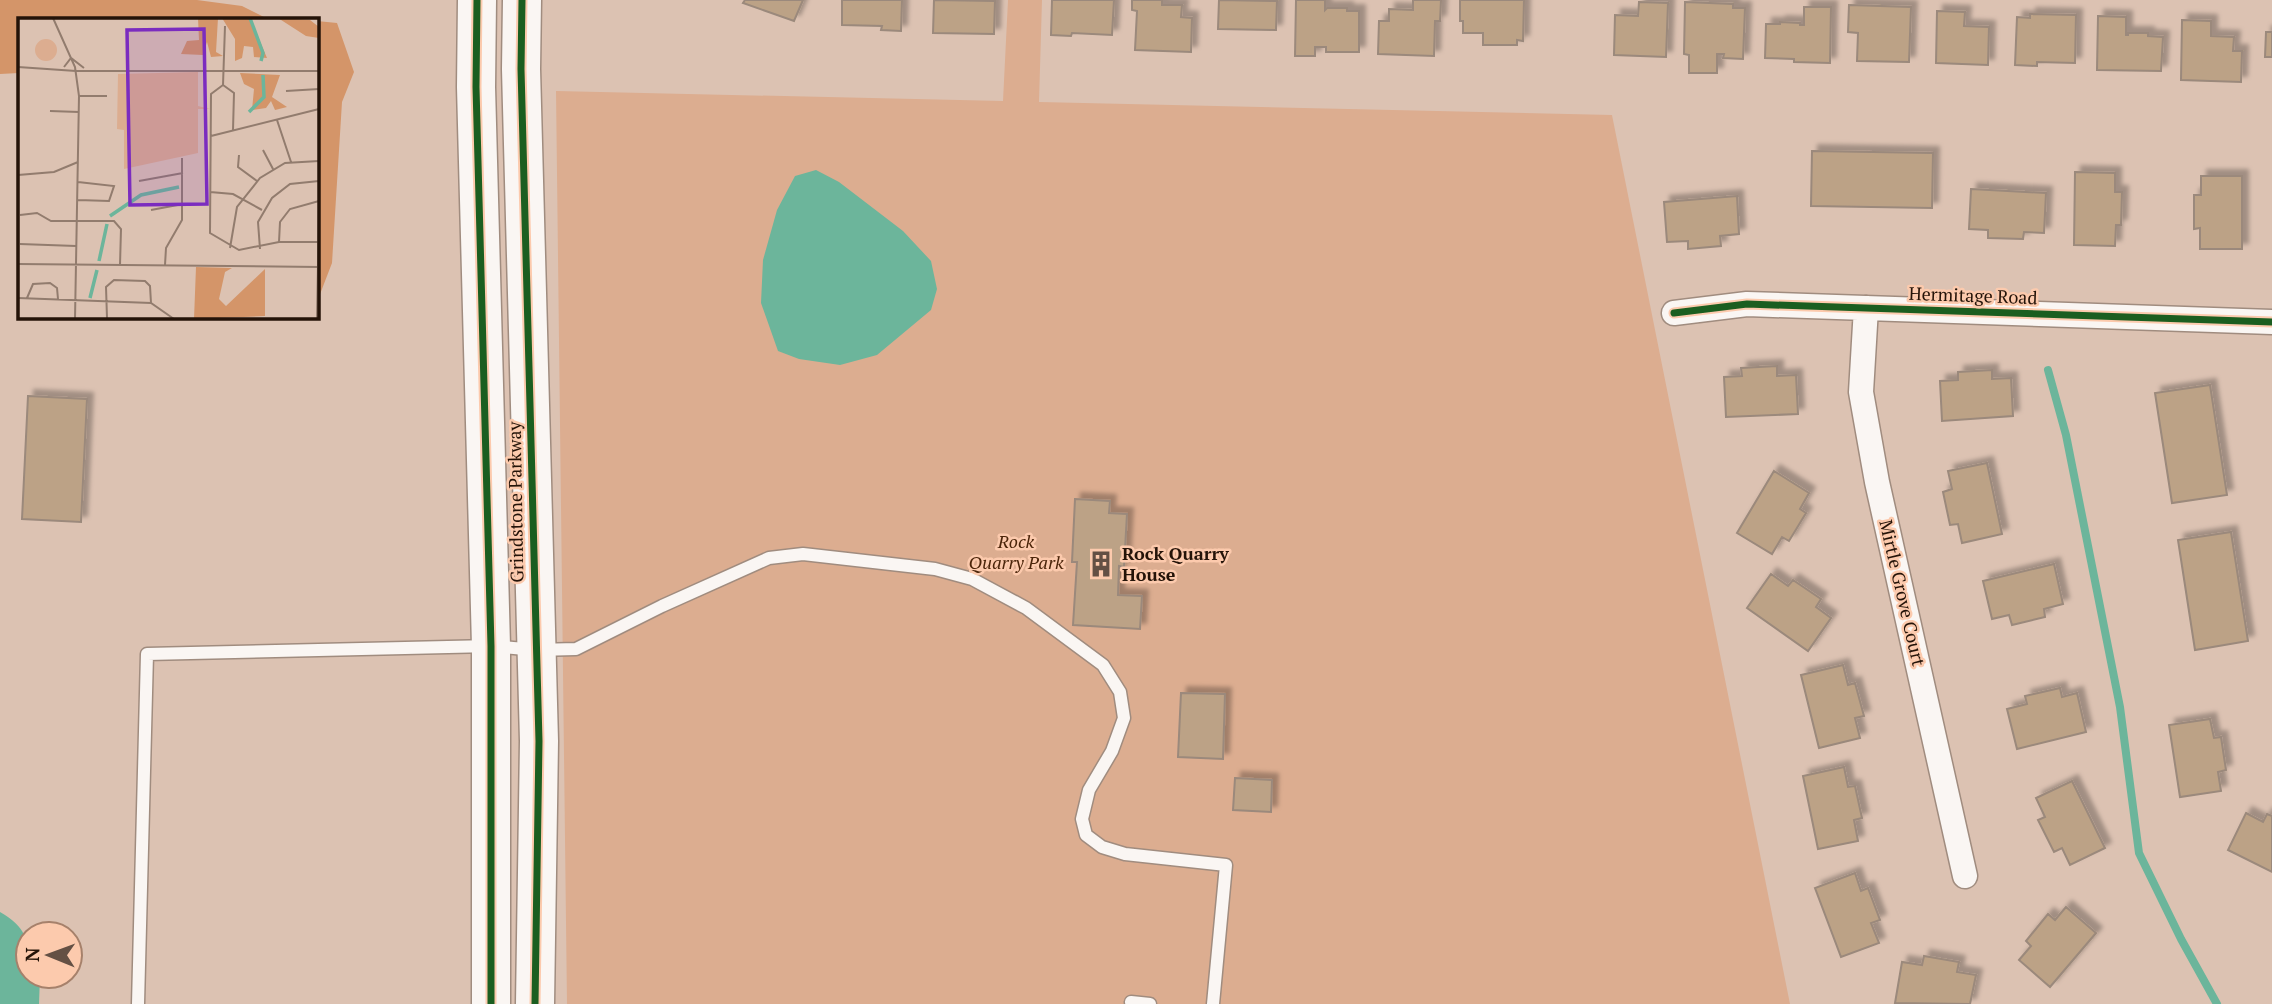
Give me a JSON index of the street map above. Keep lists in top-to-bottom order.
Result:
{
  "streets": {
    "main road": ["Grindstone Parkway"],
    "street": ["Hermitage Road", "Mirtle Grove Court"]
  },
  "crossings": [
    ["Hermitage Road", "Mirtle Grove Court"]
  ],
  "parks": ["Rock Quarry Park"],
  "places": {
    "building": ["Rock Quarry House"]
  },
  "north": "left"
}
